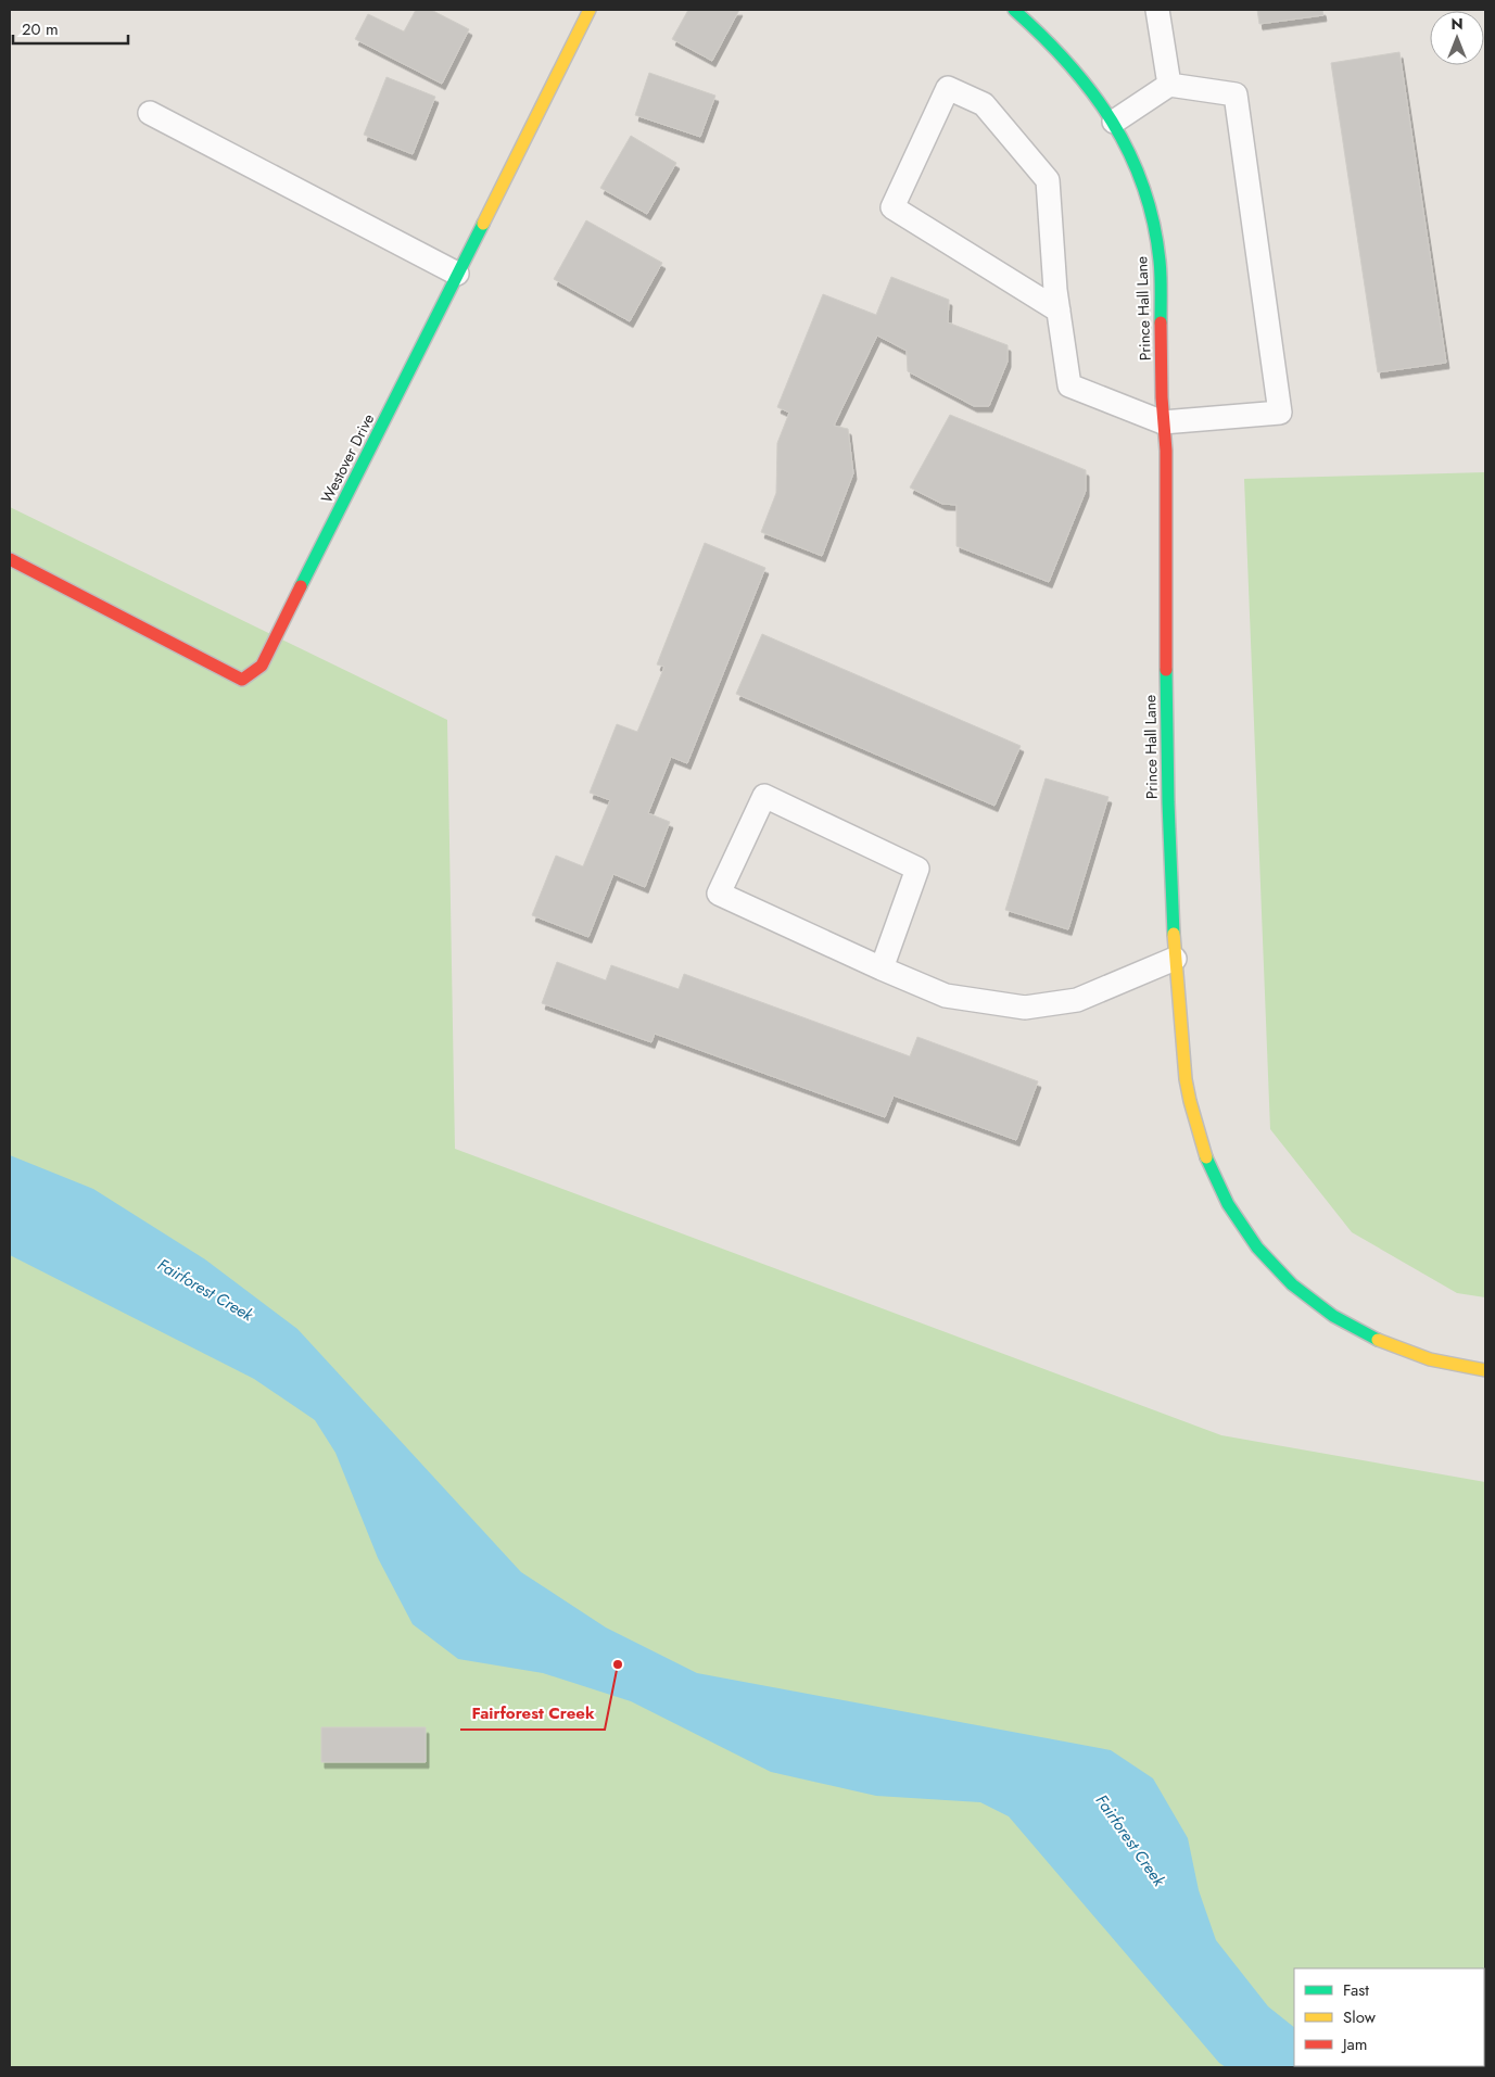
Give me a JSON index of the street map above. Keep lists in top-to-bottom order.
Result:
{
  "streets": {
    "street": ["Prince Hall Lane", "Westover Drive"]
  },
  "water": ["Fairforest Creek"],
  "places": ["Fairforest Creek"],
  "legend": ["Fast", "Slow", "Jam"],
  "scale_bar": "20 m",
  "north": "top"
}
